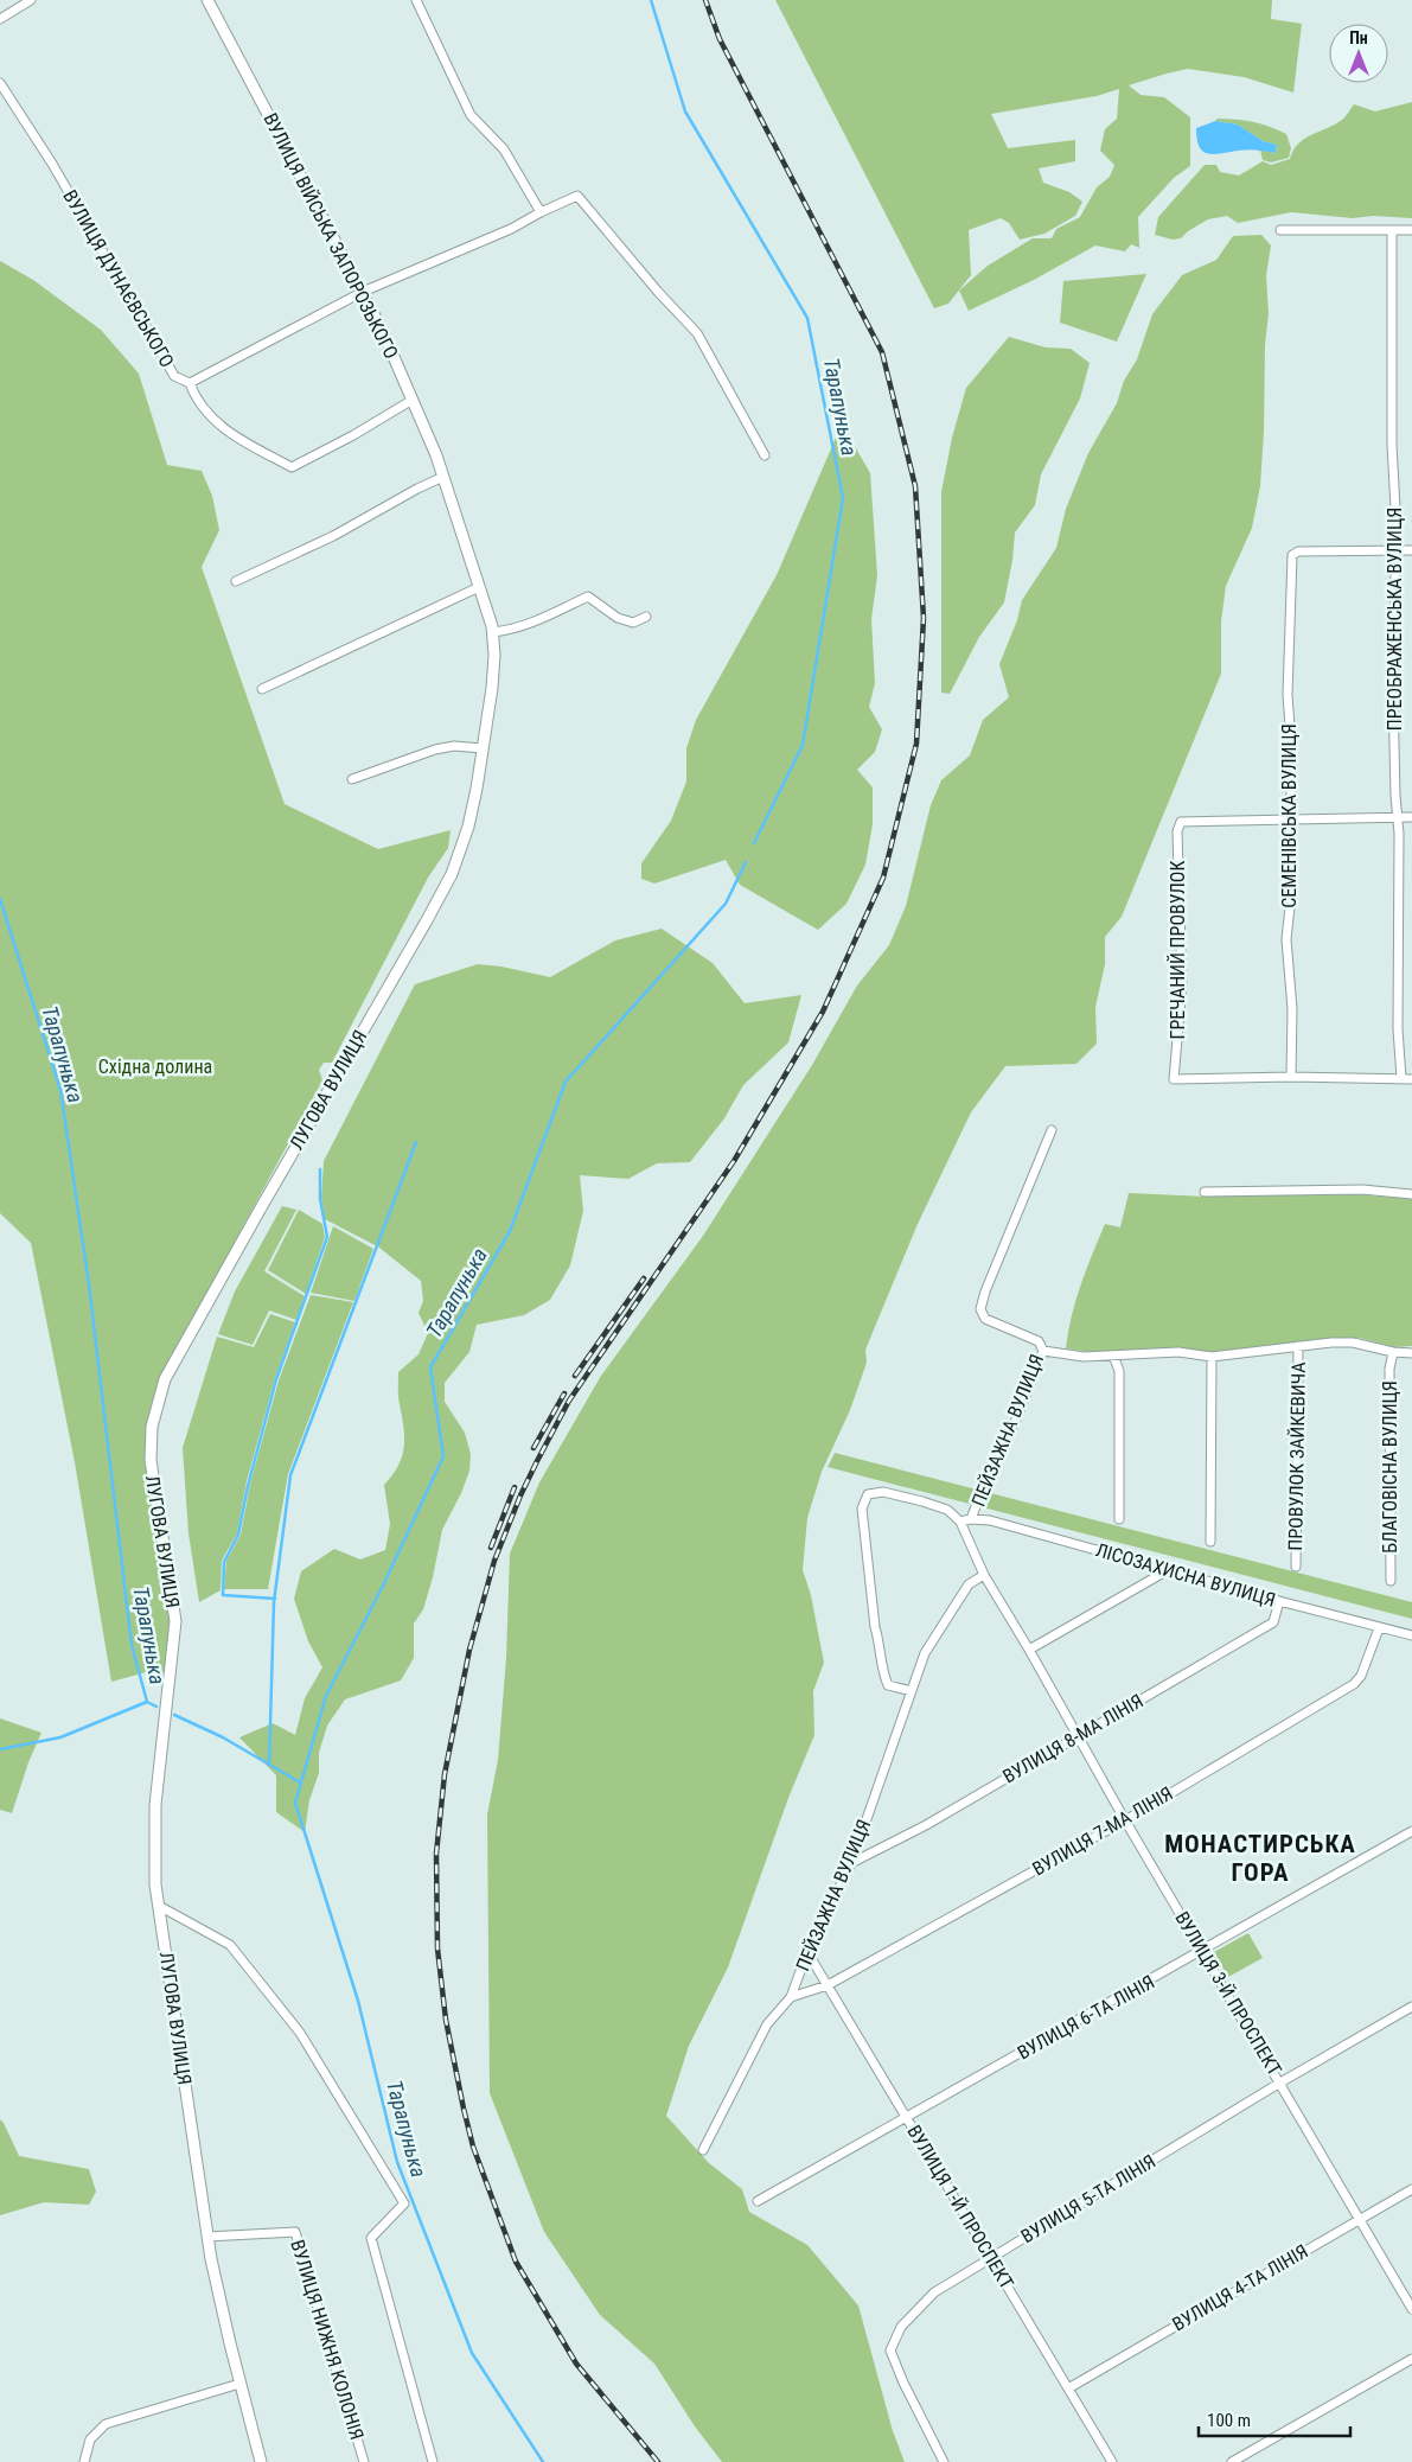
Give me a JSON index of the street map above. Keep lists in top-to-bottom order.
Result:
{
  "streets": {
    "street": [
      "ВУЛИЦЯ ВІЙСЬКА ЗАПОРОЗЬКОГО",
      "ВУЛИЦЯ ДУНАЄВСЬКОГО",
      "ПРЕОБРАЖЕНСЬКА ВУЛИЦЯ",
      "СЕМЕНІВСЬКА ВУЛИЦЯ",
      "ГРЕЧАНИЙ ПРОВУЛОК",
      "ЛУГОВА ВУЛИЦЯ",
      "ПЕЙЗАЖНА ВУЛИЦЯ",
      "ПРОВУЛОК ЗАЙКЕВИЧА",
      "БЛАГОВІСНА ВУЛИЦЯ",
      "ЛІСОЗАХИСНА ВУЛИЦЯ",
      "ВУЛИЦЯ 8-МА ЛІНІЯ",
      "ВУЛИЦЯ 7-МА ЛІНІЯ",
      "ВУЛИЦЯ 3-Й ПРОСПЕКТ",
      "ВУЛИЦЯ 6-ТА ЛІНІЯ",
      "ВУЛИЦЯ 5-ТА ЛІНІЯ",
      "ВУЛИЦЯ 1-Й ПРОСПЕКТ",
      "ВУЛИЦЯ 4-ТА ЛІНІЯ",
      "ВУЛИЦЯ НИЖНЯ КОЛОНІЯ"
    ]
  },
  "crossings": [
    ["ВУЛИЦЯ ВІЙСЬКА ЗАПОРОЗЬКОГО", "ВУЛИЦЯ ДУНАЄВСЬКОГО"],
    ["ВУЛИЦЯ ВІЙСЬКА ЗАПОРОЗЬКОГО", "ЛУГОВА ВУЛИЦЯ"],
    ["ПРЕОБРАЖЕНСЬКА ВУЛИЦЯ", "СЕМЕНІВСЬКА ВУЛИЦЯ"],
    ["СЕМЕНІВСЬКА ВУЛИЦЯ", "ГРЕЧАНИЙ ПРОВУЛОК"],
    ["ЛУГОВА ВУЛИЦЯ", "ВУЛИЦЯ НИЖНЯ КОЛОНІЯ"],
    ["ПЕЙЗАЖНА ВУЛИЦЯ", "ЛІСОЗАХИСНА ВУЛИЦЯ"],
    ["ПЕЙЗАЖНА ВУЛИЦЯ", "ВУЛИЦЯ 8-МА ЛІНІЯ"],
    ["ПЕЙЗАЖНА ВУЛИЦЯ", "ВУЛИЦЯ 7-МА ЛІНІЯ"],
    ["ПЕЙЗАЖНА ВУЛИЦЯ", "ВУЛИЦЯ 3-Й ПРОСПЕКТ"],
    ["ПЕЙЗАЖНА ВУЛИЦЯ", "ВУЛИЦЯ 1-Й ПРОСПЕКТ"],
    ["ЛІСОЗАХИСНА ВУЛИЦЯ", "ВУЛИЦЯ 8-МА ЛІНІЯ"],
    ["ЛІСОЗАХИСНА ВУЛИЦЯ", "ВУЛИЦЯ 7-МА ЛІНІЯ"],
    ["ЛІСОЗАХИСНА ВУЛИЦЯ", "ВУЛИЦЯ 3-Й ПРОСПЕКТ"],
    ["ВУЛИЦЯ 8-МА ЛІНІЯ", "ВУЛИЦЯ 3-Й ПРОСПЕКТ"],
    ["ВУЛИЦЯ 7-МА ЛІНІЯ", "ВУЛИЦЯ 3-Й ПРОСПЕКТ"],
    ["ВУЛИЦЯ 7-МА ЛІНІЯ", "ВУЛИЦЯ 1-Й ПРОСПЕКТ"],
    ["ВУЛИЦЯ 3-Й ПРОСПЕКТ", "ВУЛИЦЯ 6-ТА ЛІНІЯ"],
    ["ВУЛИЦЯ 3-Й ПРОСПЕКТ", "ВУЛИЦЯ 5-ТА ЛІНІЯ"],
    ["ВУЛИЦЯ 3-Й ПРОСПЕКТ", "ВУЛИЦЯ 4-ТА ЛІНІЯ"],
    ["ВУЛИЦЯ 6-ТА ЛІНІЯ", "ВУЛИЦЯ 1-Й ПРОСПЕКТ"],
    ["ВУЛИЦЯ 5-ТА ЛІНІЯ", "ВУЛИЦЯ 1-Й ПРОСПЕКТ"],
    ["ВУЛИЦЯ 1-Й ПРОСПЕКТ", "ВУЛИЦЯ 4-ТА ЛІНІЯ"]
  ],
  "districts": ["МОНАСТИРСЬКА ГОРА"],
  "water": ["Тарапунька"],
  "parks": ["Східна долина"],
  "scale_bar": "100 m",
  "north": "top"
}
